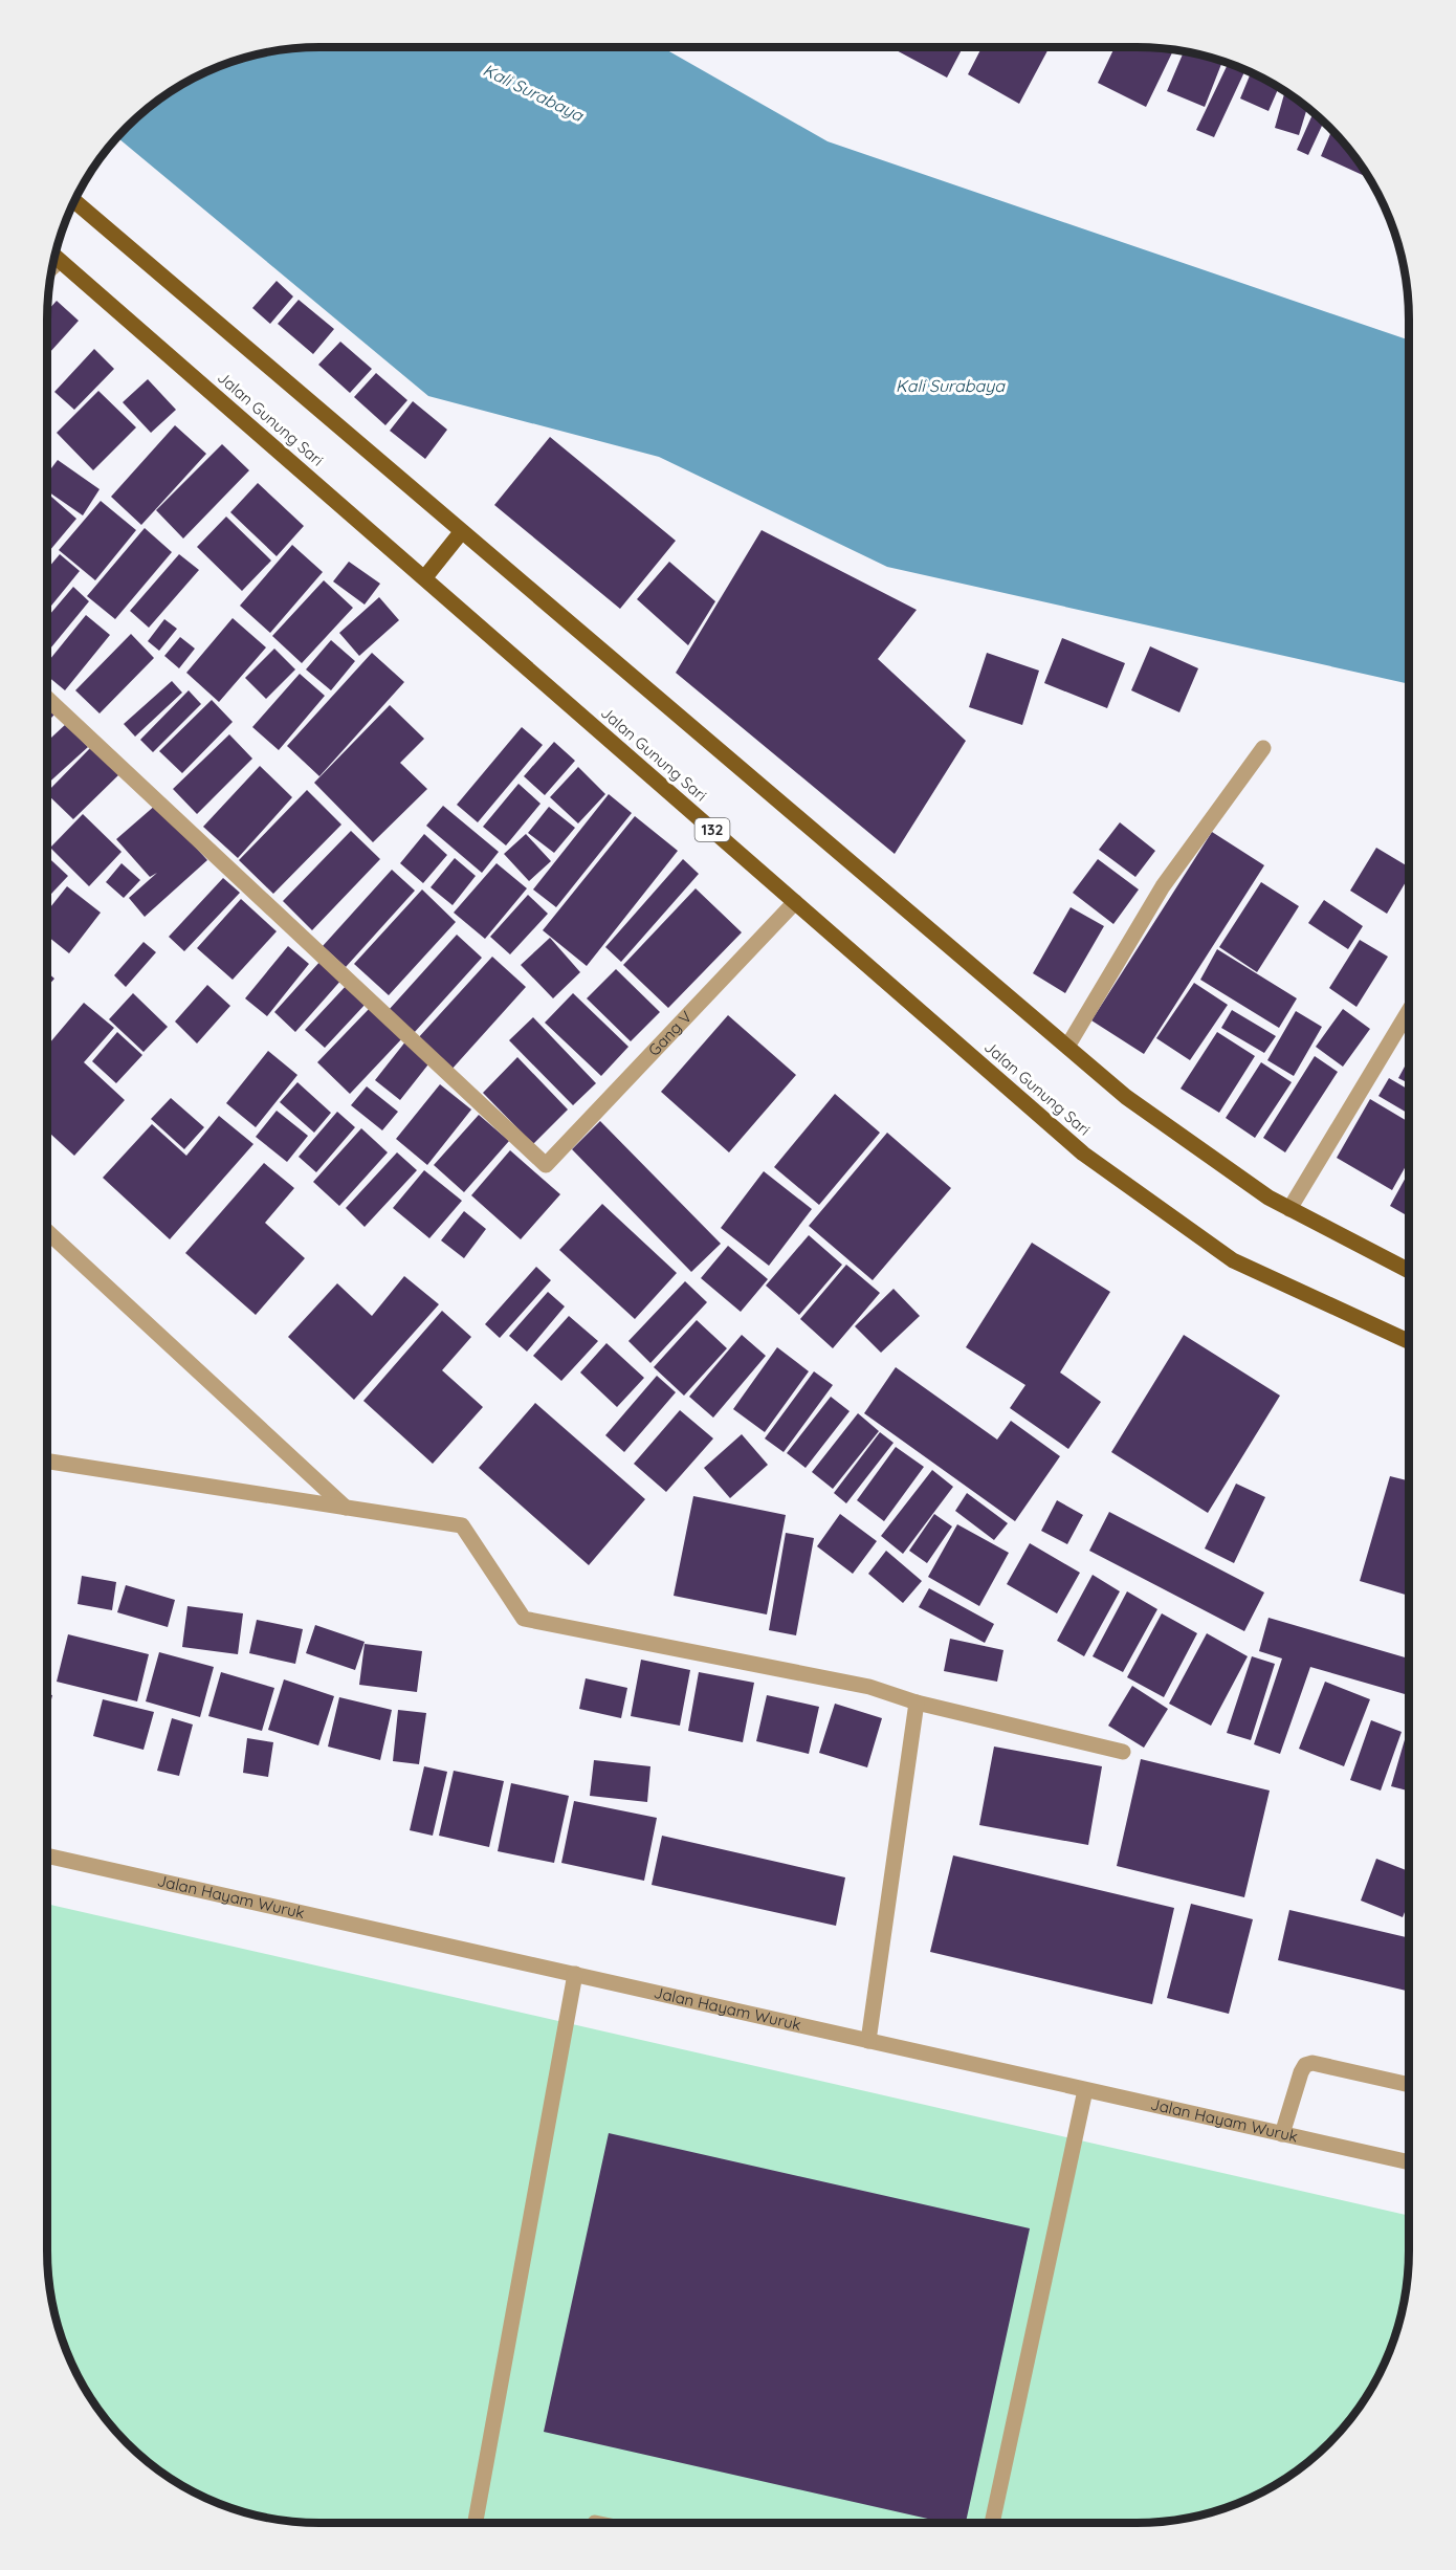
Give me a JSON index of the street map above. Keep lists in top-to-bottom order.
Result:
{
  "streets": {
    "main road": ["Jalan Gunung Sari", "132"],
    "street": ["Gang V", "Jalan Hayam Wuruk"]
  },
  "crossings": [
    ["Jalan Gunung Sari", "Gang V"]
  ],
  "water": ["Kali Surabaya"]
}
